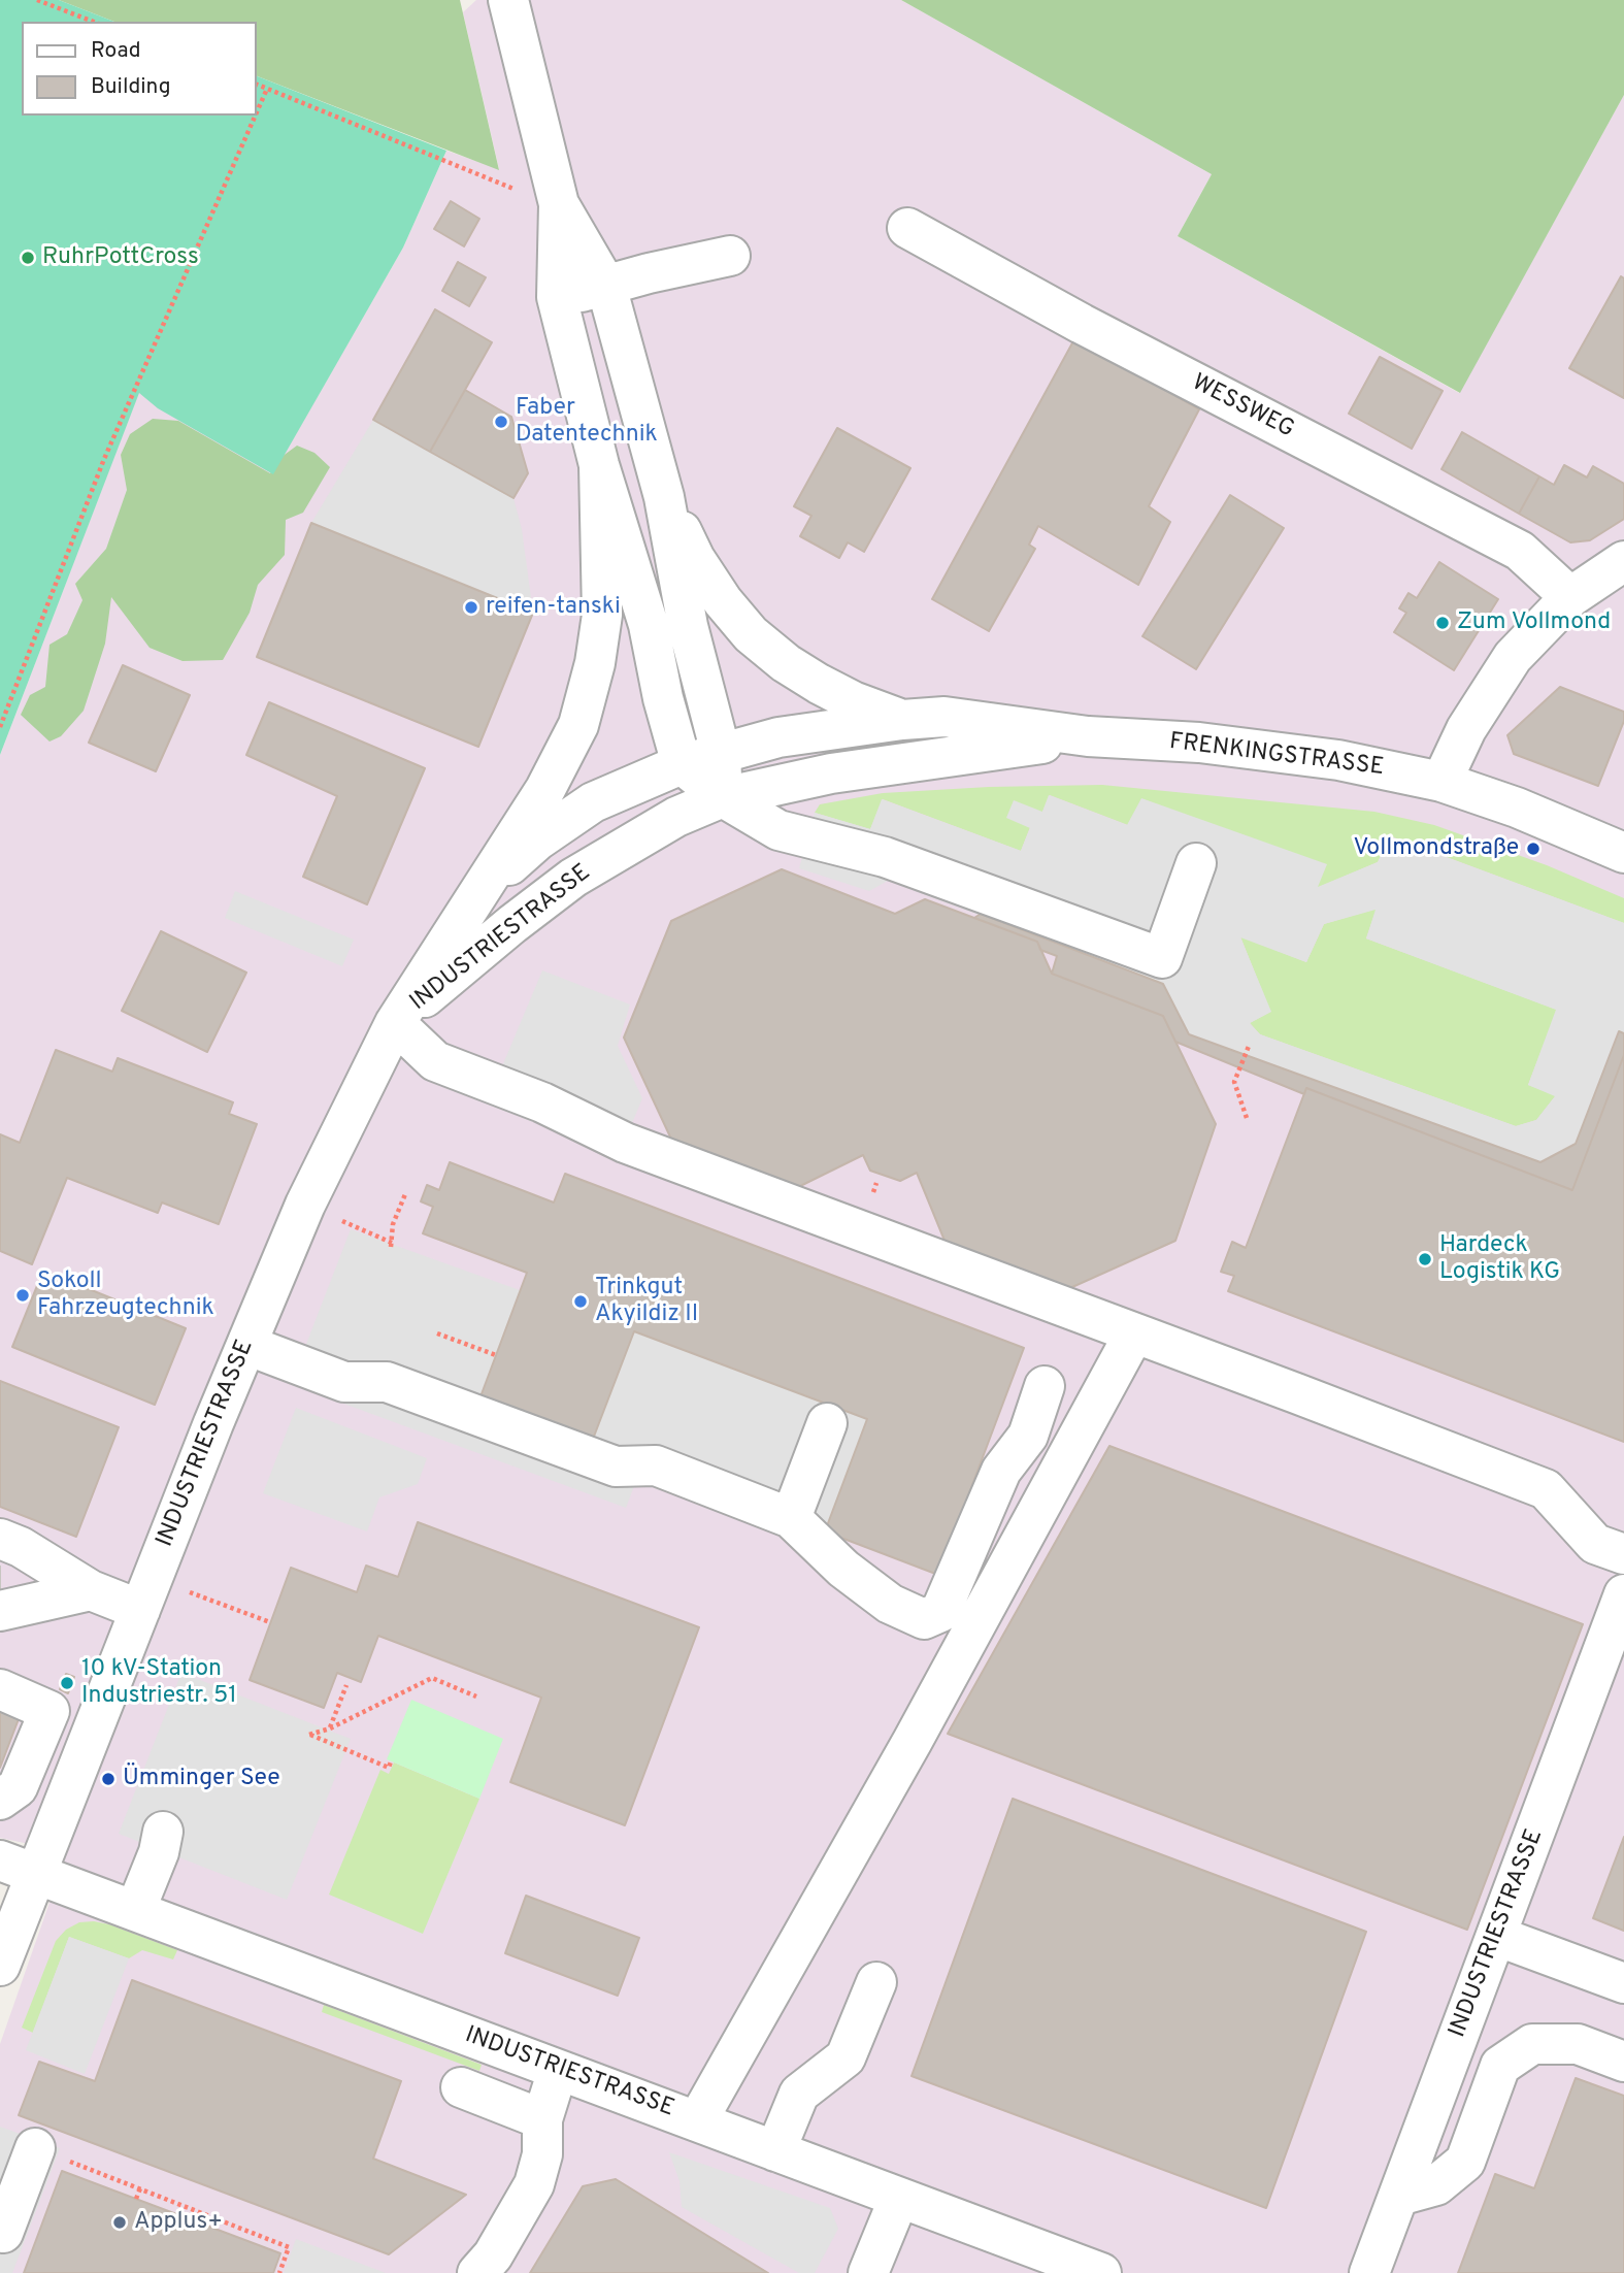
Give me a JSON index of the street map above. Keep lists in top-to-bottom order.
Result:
{
  "streets": {
    "street": ["WESSWEG", "FRENKINGSTRASSE", "INDUSTRIESTRASSE"]
  },
  "crossings": [
    ["FRENKINGSTRASSE", "INDUSTRIESTRASSE"]
  ],
  "places": [
    "RuhrPottCross",
    "Faber Datentechnik",
    "reifen-tanski",
    "Zum Vollmond",
    "Vollmondstraße",
    "Hardeck Logistik KG",
    "Sokoll Fahrzeugtechnik",
    "Trinkgut Akyildiz II",
    "10 kV-Station Industriestr. 51",
    "Ümminger See",
    "Applus+"
  ],
  "legend": ["Road", "Building"]
}
